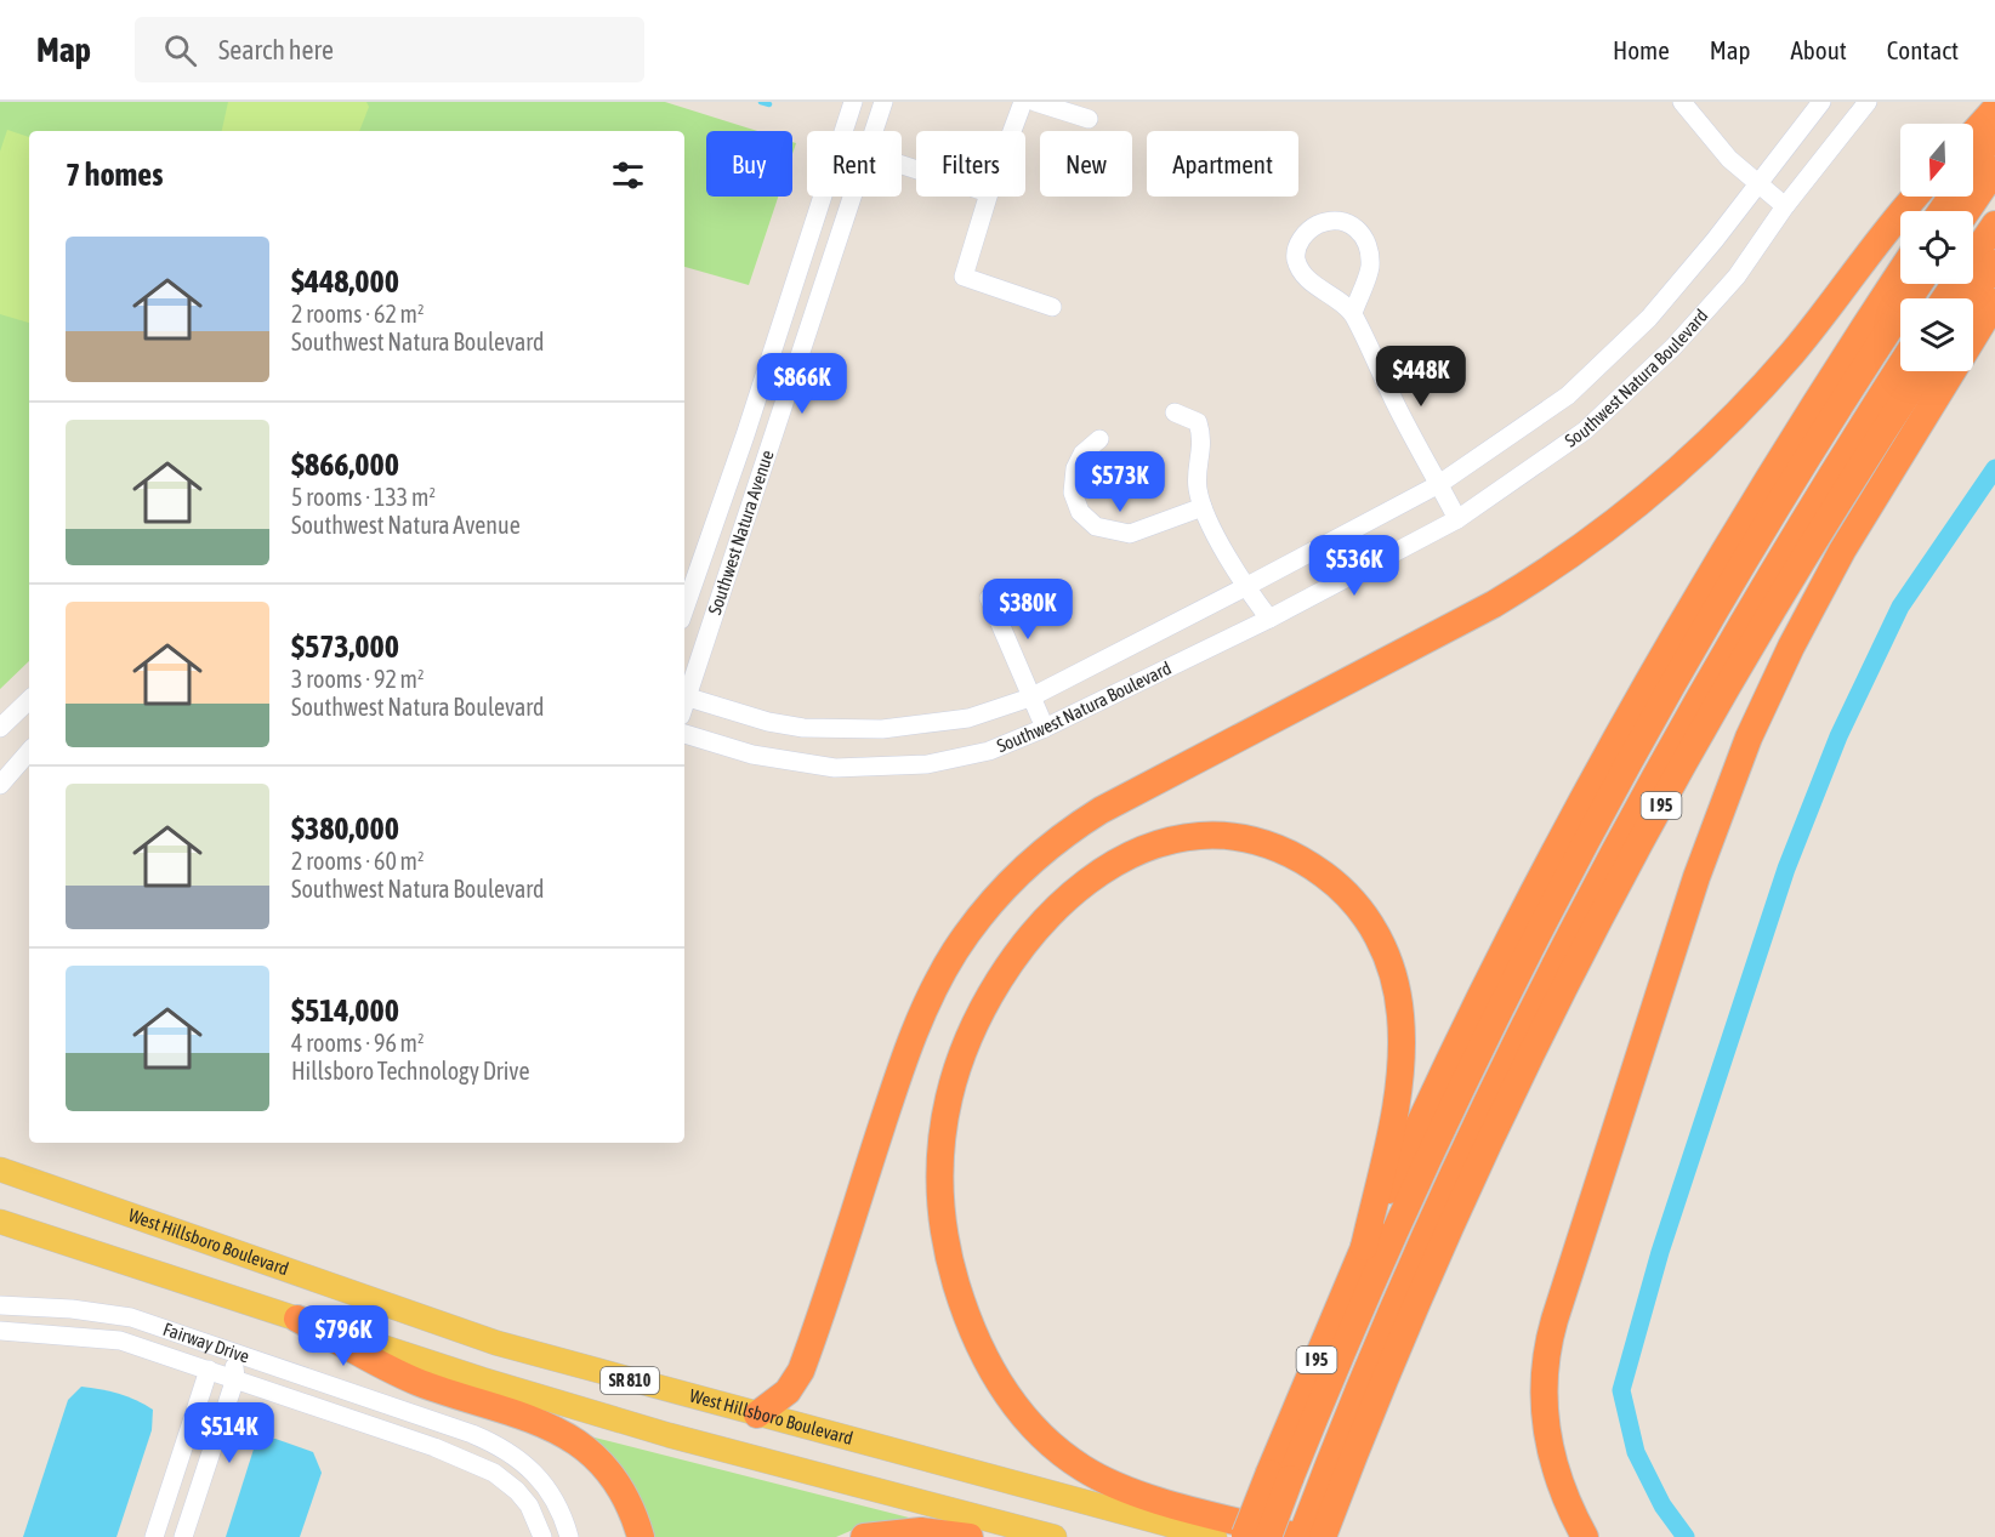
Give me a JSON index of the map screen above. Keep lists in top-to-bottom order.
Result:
{
  "streets": {
    "highway": ["I 95"],
    "main road": ["West Hillsboro Boulevard", "SR 810"],
    "street": ["Southwest Natura Boulevard", "Southwest Natura Avenue", "Fairway Drive"]
  },
  "crossings": [
    ["Southwest Natura Boulevard", "Southwest Natura Avenue"]
  ],
  "north": "bottom",
  "page": {
    "header": "Map",
    "search": "Search here",
    "nav": [
      "Home",
      "Map",
      "About",
      "Contact"
    ],
    "chip": [
      "Buy",
      "Rent",
      "Filters",
      "New",
      "Apartment"
    ],
    "heading": "7 homes",
    "list": [
      {
        "name": "$448,000",
        "note": "2 rooms · 62 m² · Southwest Natura Boulevard"
      },
      {
        "name": "$866,000",
        "note": "5 rooms · 133 m² · Southwest Natura Avenue"
      },
      {
        "name": "$573,000",
        "note": "3 rooms · 92 m² · Southwest Natura Boulevard"
      },
      {
        "name": "$380,000",
        "note": "2 rooms · 60 m² · Southwest Natura Boulevard"
      },
      {
        "name": "$514,000",
        "note": "4 rooms · 96 m² · Hillsboro Technology Drive"
      }
    ],
    "price": [
      "$448K",
      "$866K",
      "$573K",
      "$536K",
      "$380K",
      "$796K",
      "$514K"
    ]
  }
}
